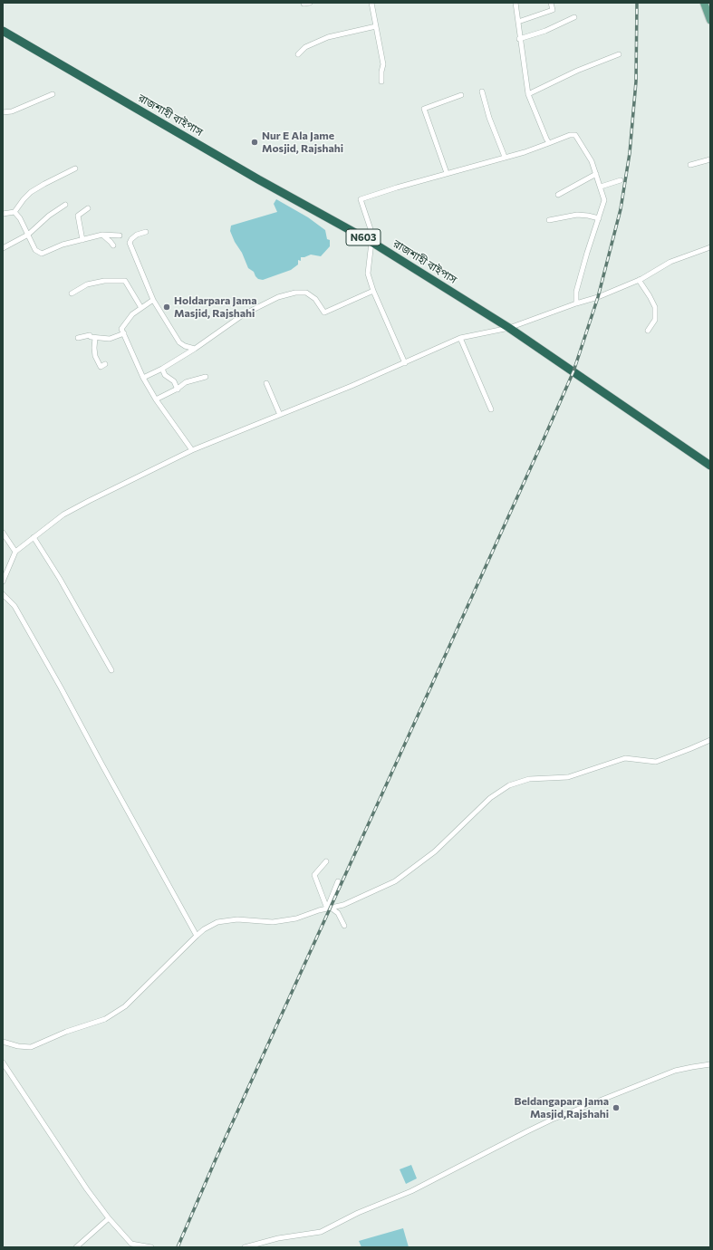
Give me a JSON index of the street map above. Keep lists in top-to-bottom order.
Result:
{
  "streets": {
    "highway": ["রাজশাহী বাইপাস", "N603"]
  },
  "places": ["Nur E Ala Jame Mosjid, Rajshahi", "Holdarpara Jama Masjid, Rajshahi", "Beldangapara Jama Masjid,Rajshahi"]
}
